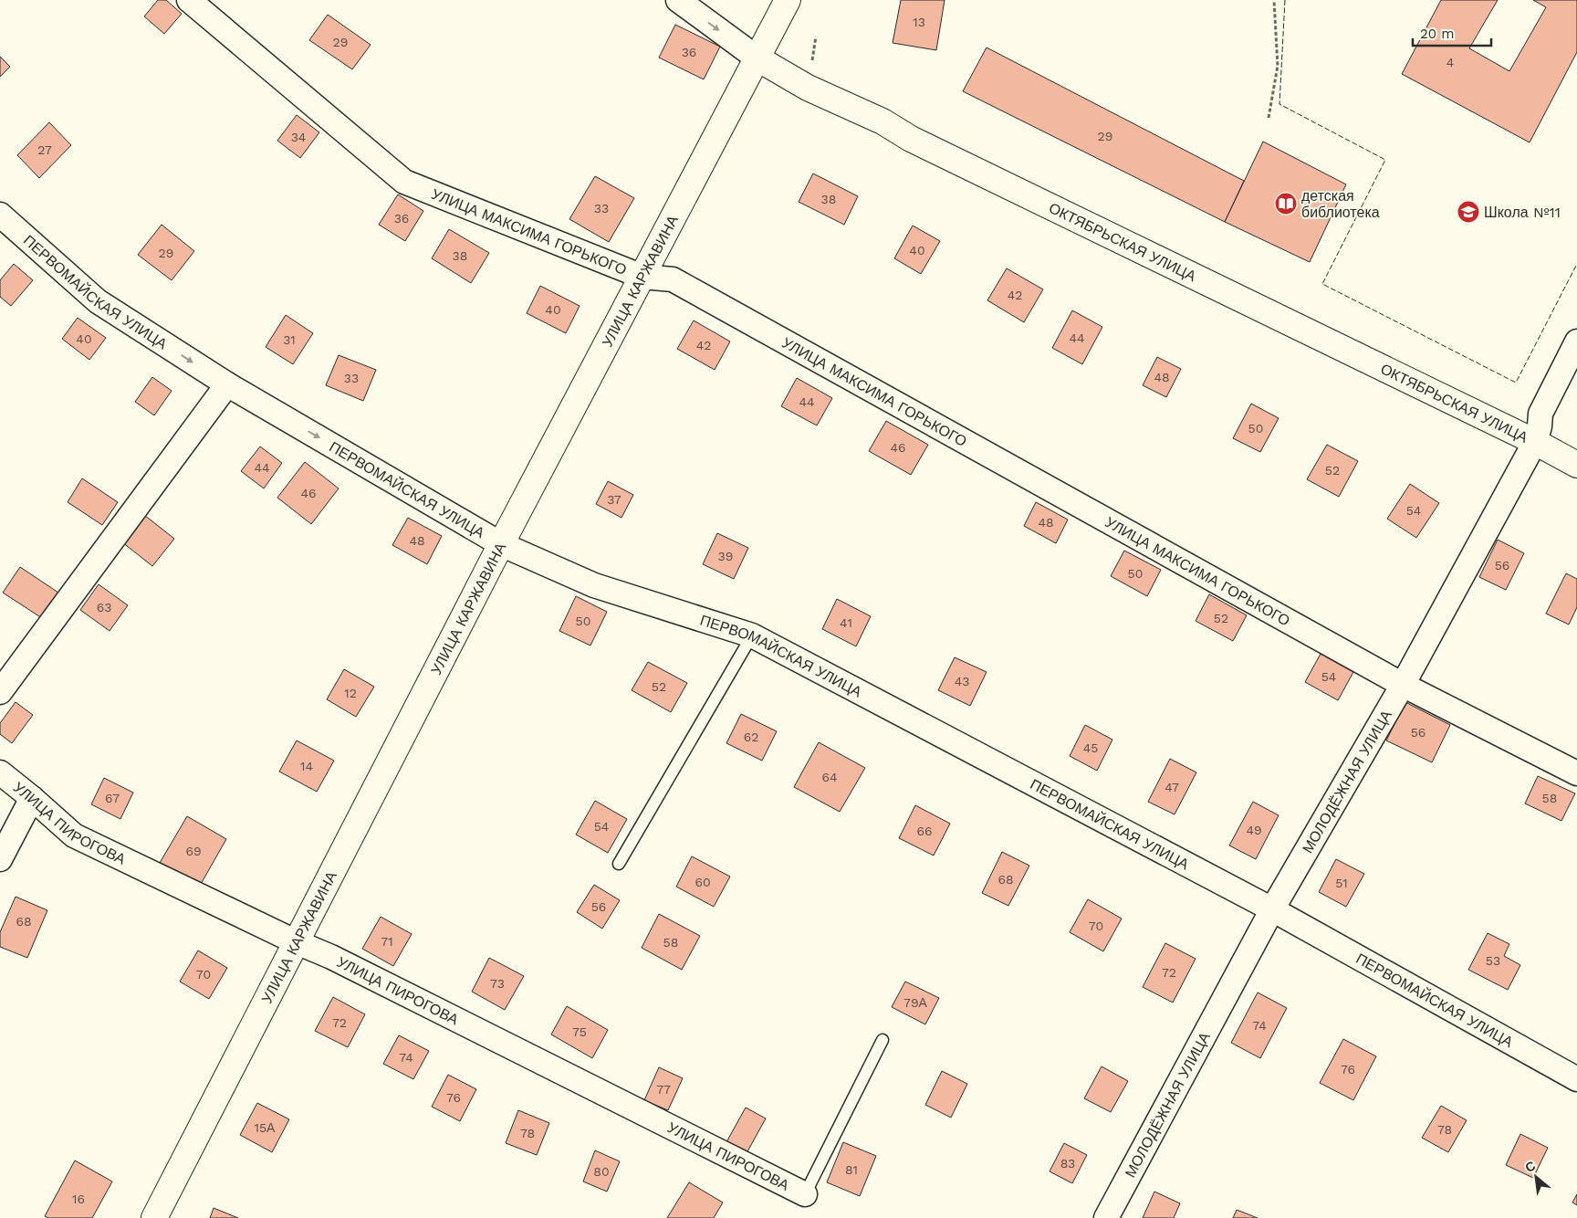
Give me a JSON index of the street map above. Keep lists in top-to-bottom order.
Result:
{
  "streets": {
    "street": [
      "УЛИЦА МАКСИМА ГОРЬКОГО",
      "ОКТЯБРЬСКАЯ УЛИЦА",
      "УЛИЦА КАРЖАВИНА",
      "ПЕРВОМАЙСКАЯ УЛИЦА",
      "МОЛОДЁЖНАЯ УЛИЦА",
      "УЛИЦА ПИРОГОВА"
    ]
  },
  "crossings": [
    ["УЛИЦА МАКСИМА ГОРЬКОГО", "УЛИЦА КАРЖАВИНА"],
    ["УЛИЦА МАКСИМА ГОРЬКОГО", "МОЛОДЁЖНАЯ УЛИЦА"],
    ["ОКТЯБРЬСКАЯ УЛИЦА", "УЛИЦА КАРЖАВИНА"],
    ["ОКТЯБРЬСКАЯ УЛИЦА", "МОЛОДЁЖНАЯ УЛИЦА"],
    ["УЛИЦА КАРЖАВИНА", "ПЕРВОМАЙСКАЯ УЛИЦА"],
    ["УЛИЦА КАРЖАВИНА", "УЛИЦА ПИРОГОВА"],
    ["ПЕРВОМАЙСКАЯ УЛИЦА", "МОЛОДЁЖНАЯ УЛИЦА"]
  ],
  "places": {
    "library": ["детская библиотека"],
    "school or university": ["Школа №11"]
  },
  "house_numbers": [
    "13",
    "29",
    "36",
    "4",
    "29",
    "34",
    "27",
    "38",
    "33",
    "36",
    "40",
    "29",
    "38",
    "42",
    "40",
    "44",
    "40",
    "31",
    "42",
    "48",
    "33",
    "44",
    "50",
    "46",
    "44",
    "52",
    "46",
    "37",
    "54",
    "48",
    "48",
    "39",
    "56",
    "50",
    "63",
    "52",
    "50",
    "41",
    "54",
    "43",
    "52",
    "12",
    "56",
    "62",
    "45",
    "14",
    "64",
    "47",
    "67",
    "58",
    "54",
    "49",
    "66",
    "69",
    "68",
    "60",
    "51",
    "56",
    "68",
    "70",
    "71",
    "58",
    "53",
    "72",
    "70",
    "73",
    "79А",
    "72",
    "74",
    "75",
    "74",
    "76",
    "77",
    "76",
    "15А",
    "78",
    "78",
    "83",
    "81",
    "80",
    "16"
  ],
  "scale_bar": "20 m",
  "north": "top left"
}
